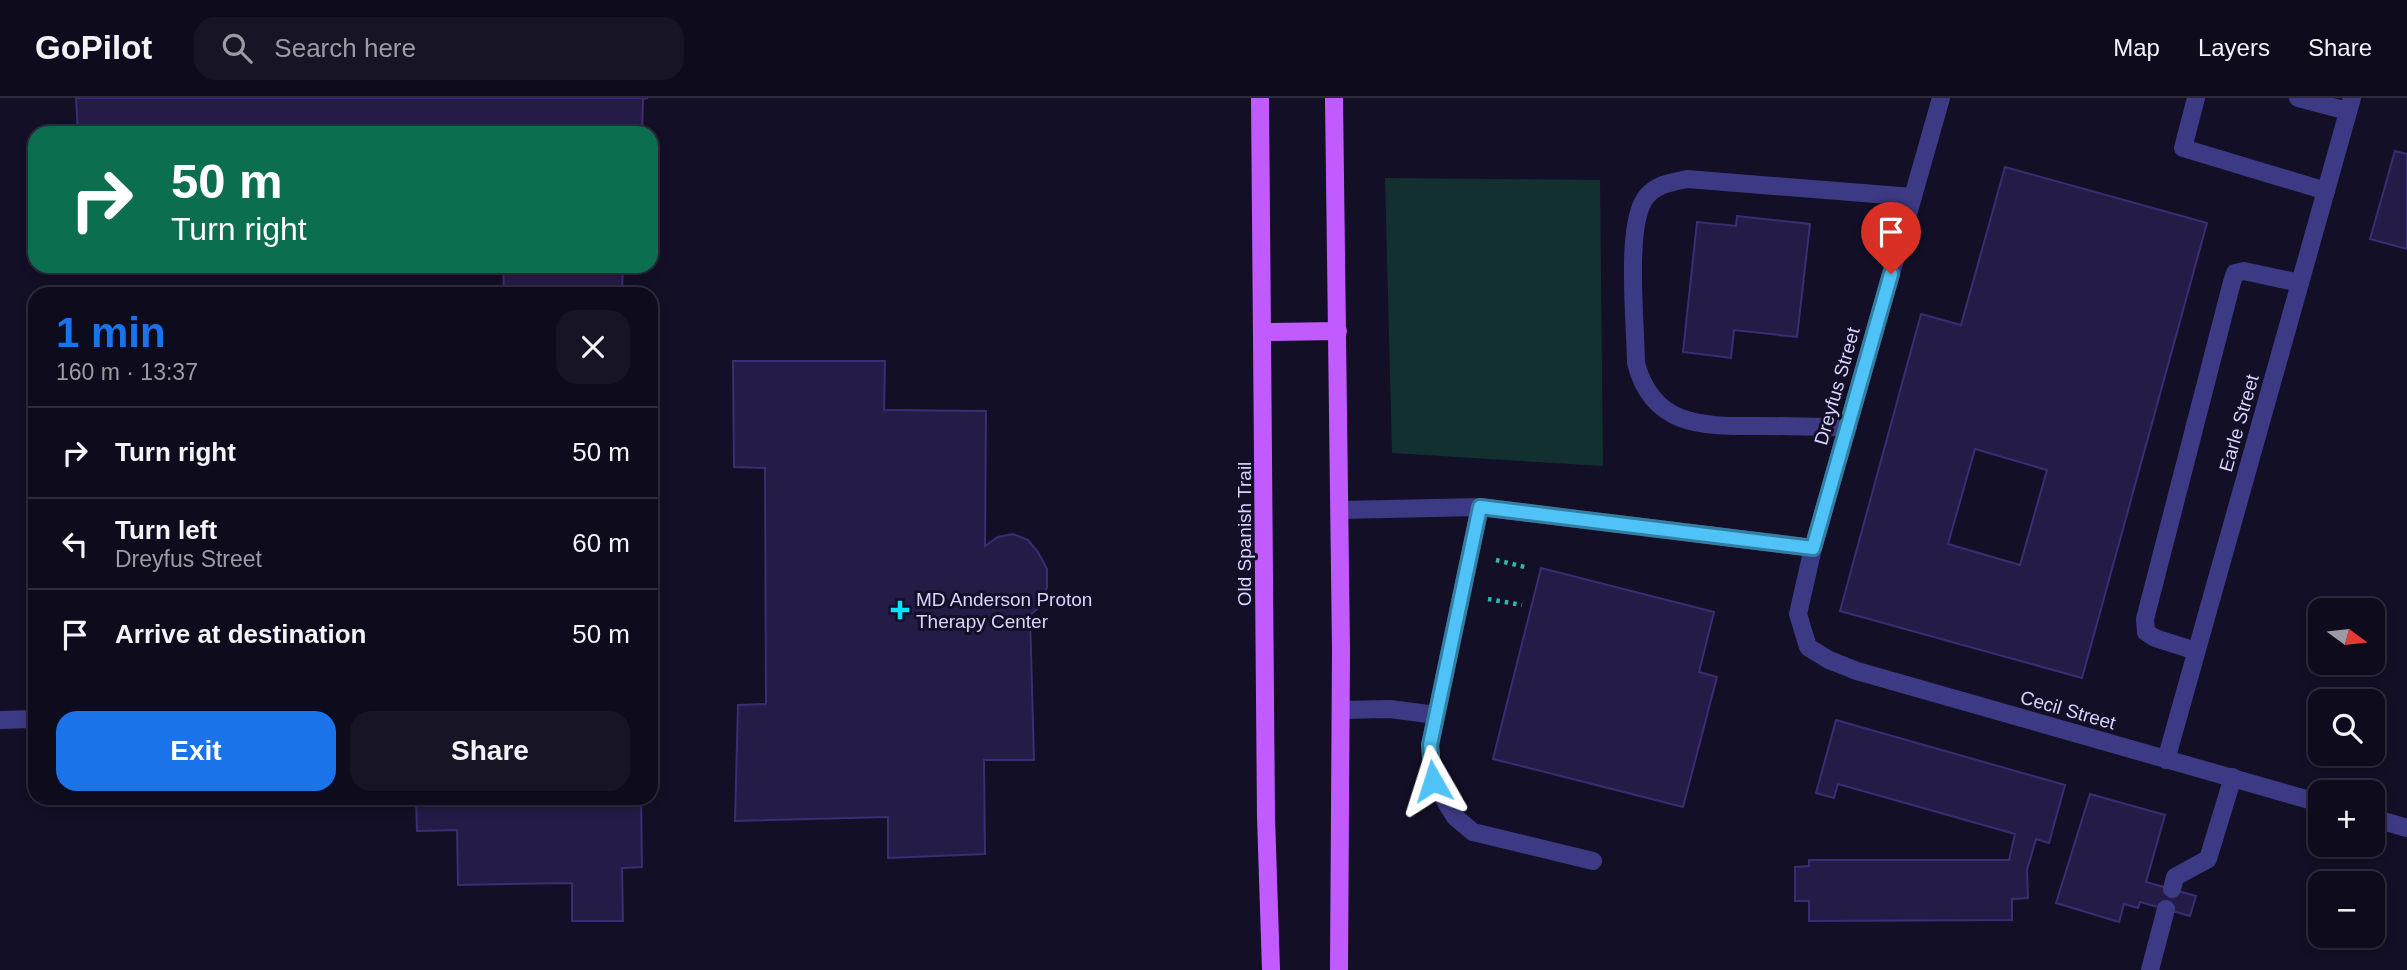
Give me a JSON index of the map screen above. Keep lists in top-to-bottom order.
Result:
{
  "streets": {
    "main road": ["Old Spanish Trail"],
    "street": ["Dreyfus Street", "Earle Street", "Cecil Street"]
  },
  "crossings": [
    ["Dreyfus Street", "Cecil Street"],
    ["Earle Street", "Cecil Street"]
  ],
  "places": {
    "health": ["MD Anderson Proton Therapy Center"]
  },
  "north": "right",
  "page": {
    "header": "GoPilot",
    "search": "Search here",
    "nav": ["Map", "Layers", "Share"],
    "turn": ["50 m", "Turn right"],
    "heading": ["1 min", "160 m · 13:37"],
    "list": [
      {
        "name": "Turn right",
        "value": "50 m"
      },
      {
        "name": "Turn left",
        "note": "Dreyfus Street",
        "value": "60 m"
      },
      {
        "name": "Arrive at destination",
        "value": "50 m"
      }
    ],
    "map_buttons": ["+", "−"],
    "buttons": ["Exit", "Share"]
  }
}
